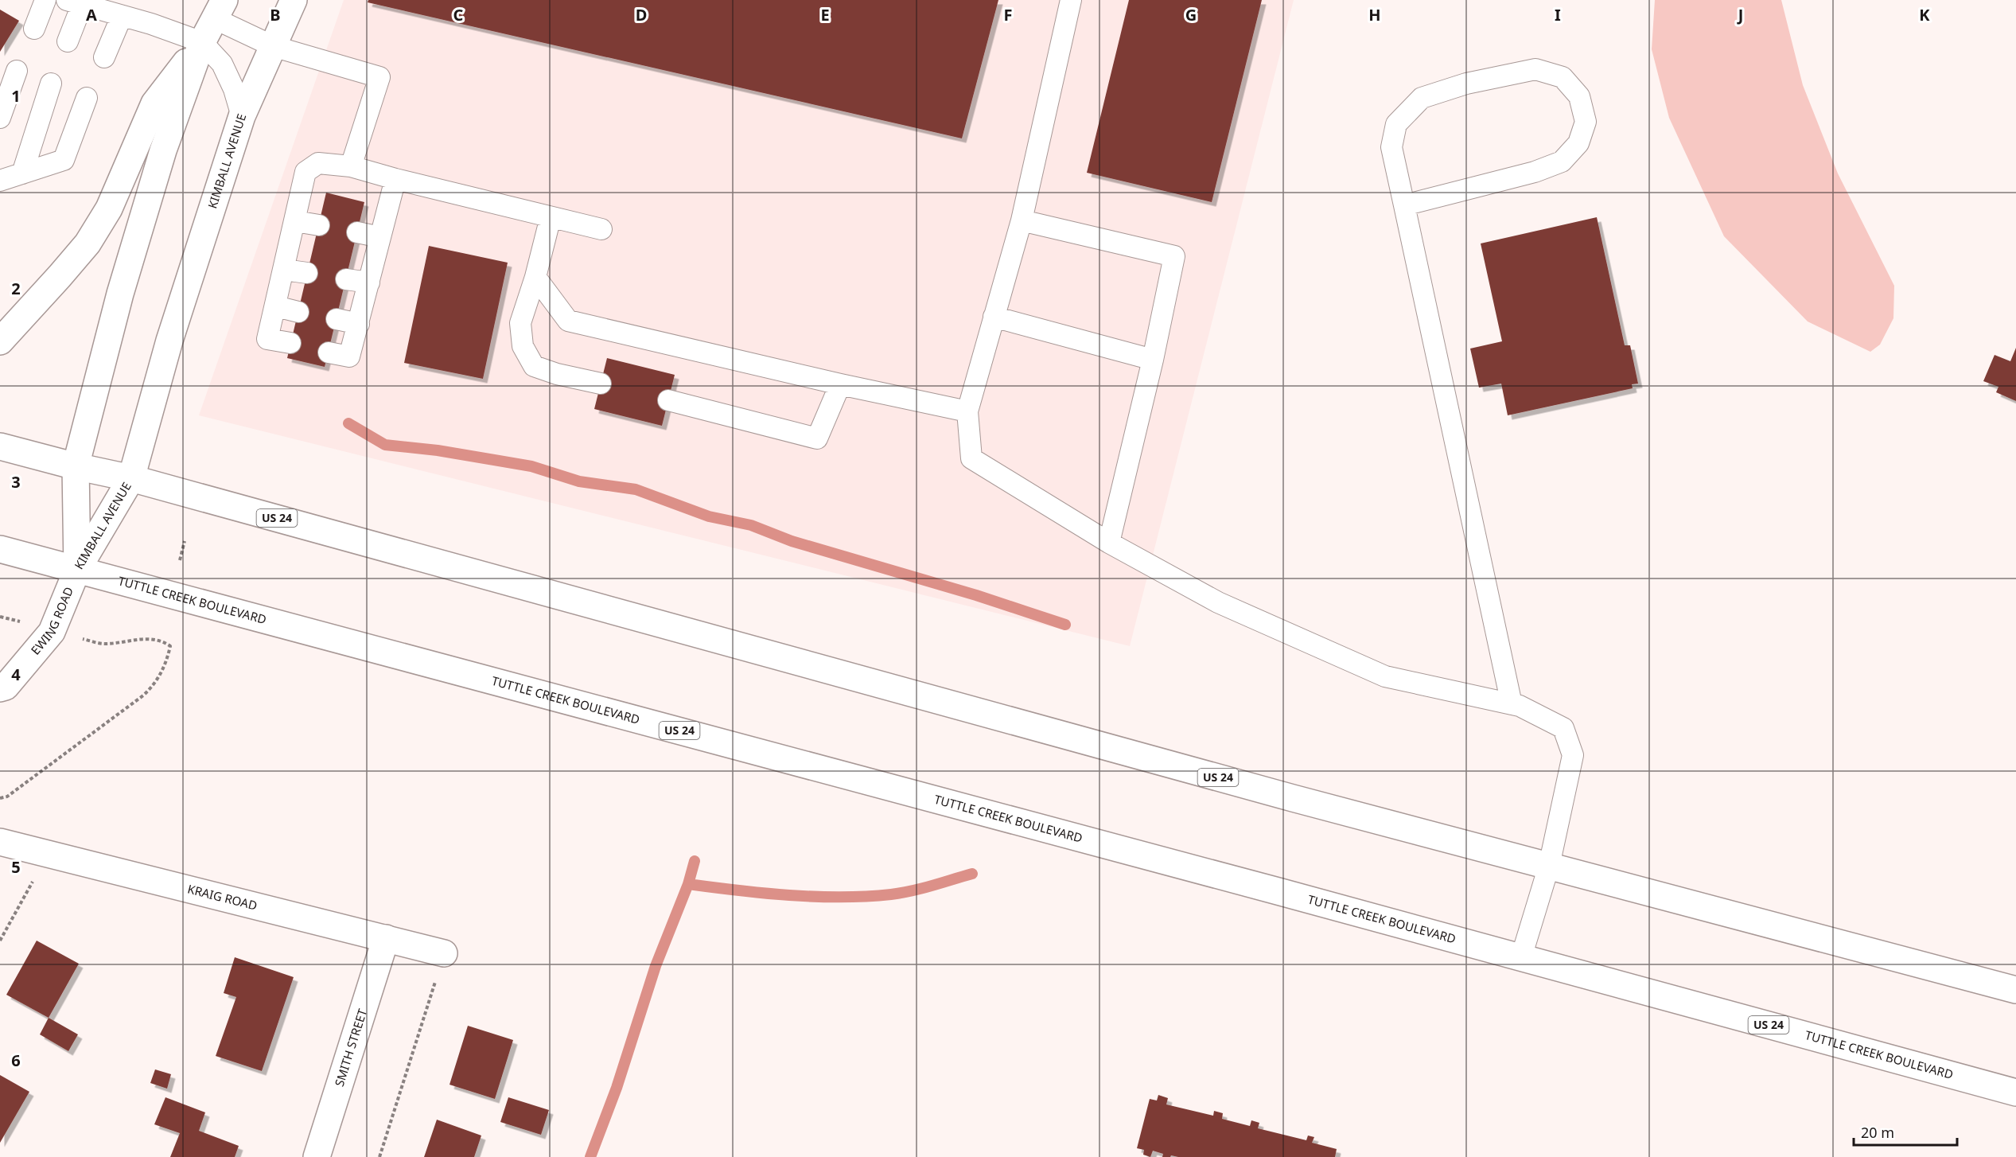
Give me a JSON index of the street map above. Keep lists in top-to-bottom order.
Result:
{
  "streets": {
    "main road": [
      "KIMBALL AVENUE",
      "US 24",
      "TUTTLE CREEK BOULEVARD",
      "EWING ROAD",
      "KRAIG ROAD",
      "SMITH STREET"
    ]
  },
  "crossings": [
    ["KIMBALL AVENUE", "US 24"],
    ["KIMBALL AVENUE", "TUTTLE CREEK BOULEVARD"],
    ["KIMBALL AVENUE", "EWING ROAD"],
    ["TUTTLE CREEK BOULEVARD", "EWING ROAD"],
    ["KRAIG ROAD", "SMITH STREET"]
  ],
  "scale_bar": "20 m",
  "grid": {
    "columns": [
      "A",
      "B",
      "C",
      "D",
      "E",
      "F",
      "G",
      "H",
      "I",
      "J",
      "K"
    ],
    "rows": [
      "1",
      "2",
      "3",
      "4",
      "5",
      "6"
    ]
  }
}
